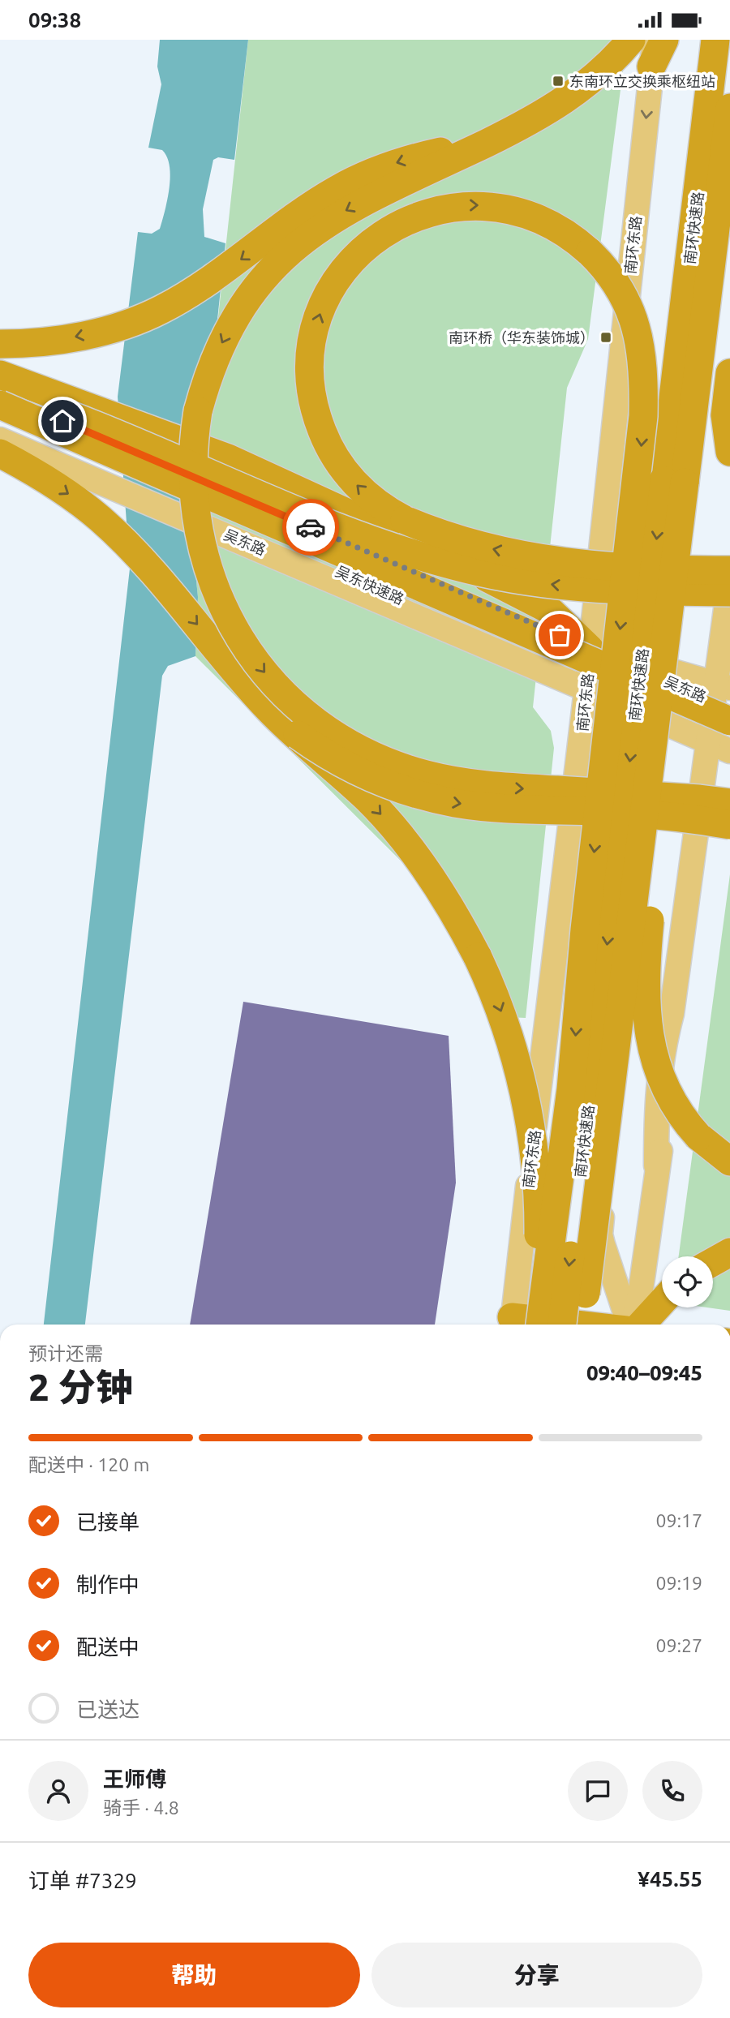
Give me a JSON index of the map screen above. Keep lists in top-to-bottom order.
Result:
{
  "streets": {
    "highway": ["南环快速路", "吴东快速路"],
    "main road": ["南环东路", "吴东路"]
  },
  "crossings": [
    ["南环东路", "吴东路"],
    ["吴东路", "吴东快速路"]
  ],
  "one_way": ["南环东路"],
  "places": {
    "transit": ["东南环立交换乘枢纽站", "南环桥（华东装饰城）"]
  },
  "page": {
    "status": "09:38",
    "heading": ["2 分钟", "预计还需", "09:40–09:45"],
    "panel": [
      "王师傅",
      "骑手 · 4.8",
      "订单 #7329",
      "¥45.55"
    ],
    "bar": "配送中 · 120 m",
    "list": [
      ["已接单", "09:17"],
      ["制作中", "09:19"],
      ["配送中", "09:27"],
      "已送达"
    ],
    "buttons": ["帮助", "分享"]
  }
}
